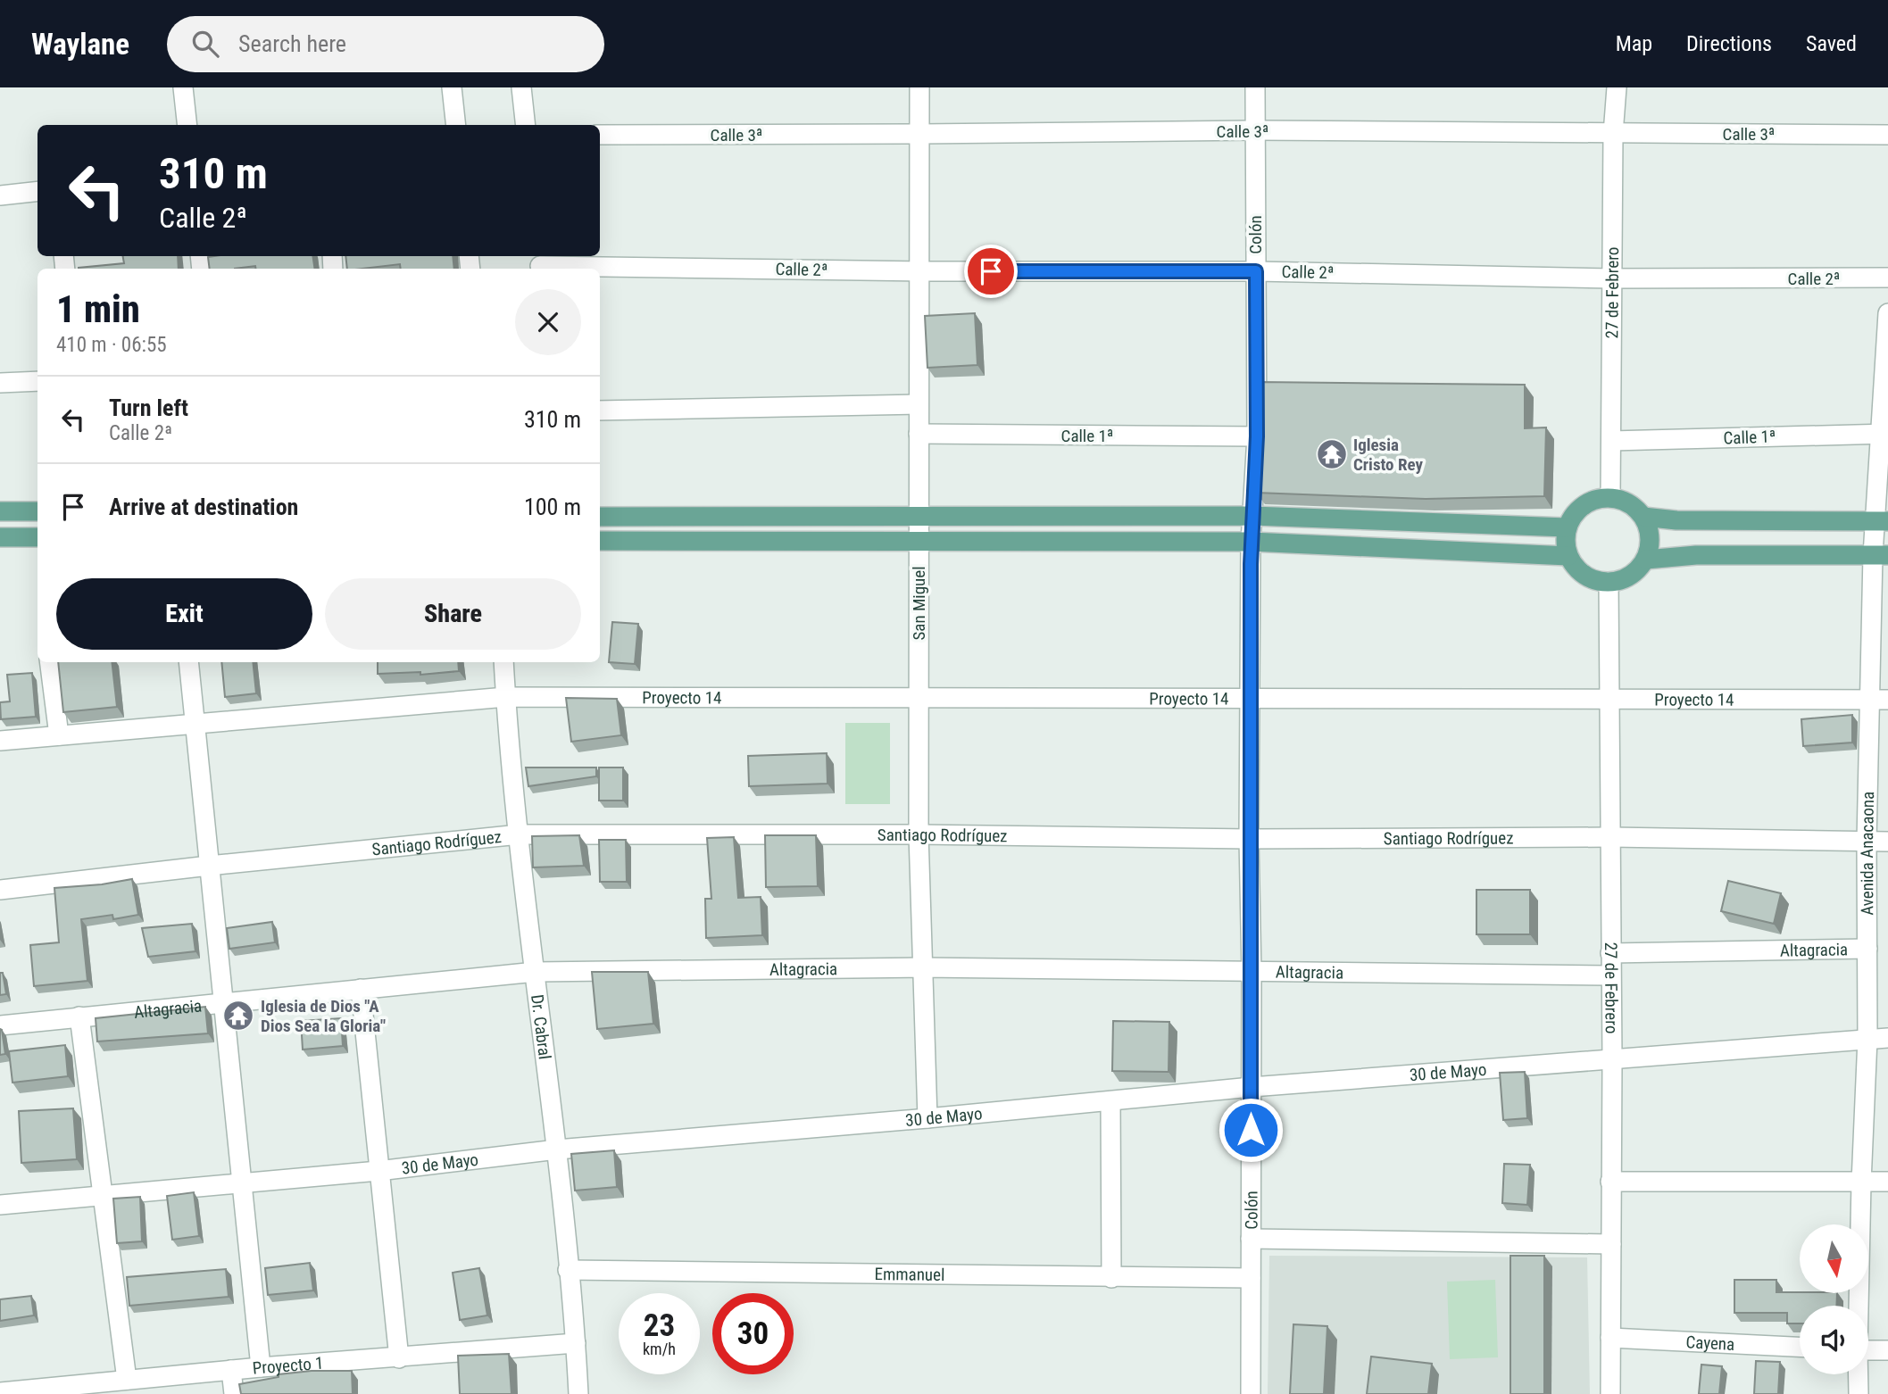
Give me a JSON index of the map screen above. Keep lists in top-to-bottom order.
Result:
{
  "streets": {
    "street": [
      "Calle 3ª",
      "Colón",
      "Calle 2ª",
      "27 de Febrero",
      "Calle 1ª",
      "San Miguel",
      "Proyecto 14",
      "Santiago Rodríguez",
      "Avenida Anacaona",
      "Altagracia",
      "Dr. Cabral",
      "30 de Mayo",
      "Emmanuel",
      "Cayena",
      "Proyecto 1"
    ]
  },
  "crossings": [
    ["Calle 3ª", "Colón"],
    ["Calle 3ª", "27 de Febrero"],
    ["Calle 3ª", "San Miguel"],
    ["Colón", "Calle 2ª"],
    ["Colón", "Calle 1ª"],
    ["Colón", "Proyecto 14"],
    ["Colón", "Santiago Rodríguez"],
    ["Colón", "Altagracia"],
    ["Colón", "30 de Mayo"],
    ["Colón", "Emmanuel"],
    ["Calle 2ª", "27 de Febrero"],
    ["Calle 2ª", "San Miguel"],
    ["27 de Febrero", "Calle 1ª"],
    ["27 de Febrero", "Proyecto 14"],
    ["27 de Febrero", "Santiago Rodríguez"],
    ["27 de Febrero", "Altagracia"],
    ["27 de Febrero", "30 de Mayo"],
    ["27 de Febrero", "Cayena"],
    ["Calle 1ª", "San Miguel"],
    ["Calle 1ª", "Avenida Anacaona"],
    ["San Miguel", "Proyecto 14"],
    ["San Miguel", "Santiago Rodríguez"],
    ["San Miguel", "Altagracia"],
    ["San Miguel", "30 de Mayo"],
    ["Proyecto 14", "Avenida Anacaona"],
    ["Proyecto 14", "Dr. Cabral"],
    ["Santiago Rodríguez", "Avenida Anacaona"],
    ["Santiago Rodríguez", "Dr. Cabral"],
    ["Avenida Anacaona", "Altagracia"],
    ["Avenida Anacaona", "30 de Mayo"],
    ["Altagracia", "Dr. Cabral"],
    ["Dr. Cabral", "30 de Mayo"],
    ["Dr. Cabral", "Emmanuel"],
    ["Dr. Cabral", "Proyecto 1"]
  ],
  "places": {
    "temple": ["Iglesia Cristo Rey", "Iglesia de Dios \"A Dios Sea la Gloria\""]
  },
  "north": "bottom",
  "page": {
    "header": "Waylane",
    "search": "Search here",
    "nav": ["Map", "Directions", "Saved"],
    "turn": ["310 m", "Calle 2ª"],
    "heading": ["1 min", "410 m · 06:55"],
    "list": [
      {
        "name": "Turn left",
        "note": "Calle 2ª",
        "value": "310 m"
      },
      {
        "name": "Arrive at destination",
        "value": "100 m"
      }
    ],
    "buttons": ["Exit", "Share"],
    "speed": "23 km/h",
    "limit": "30"
  }
}
